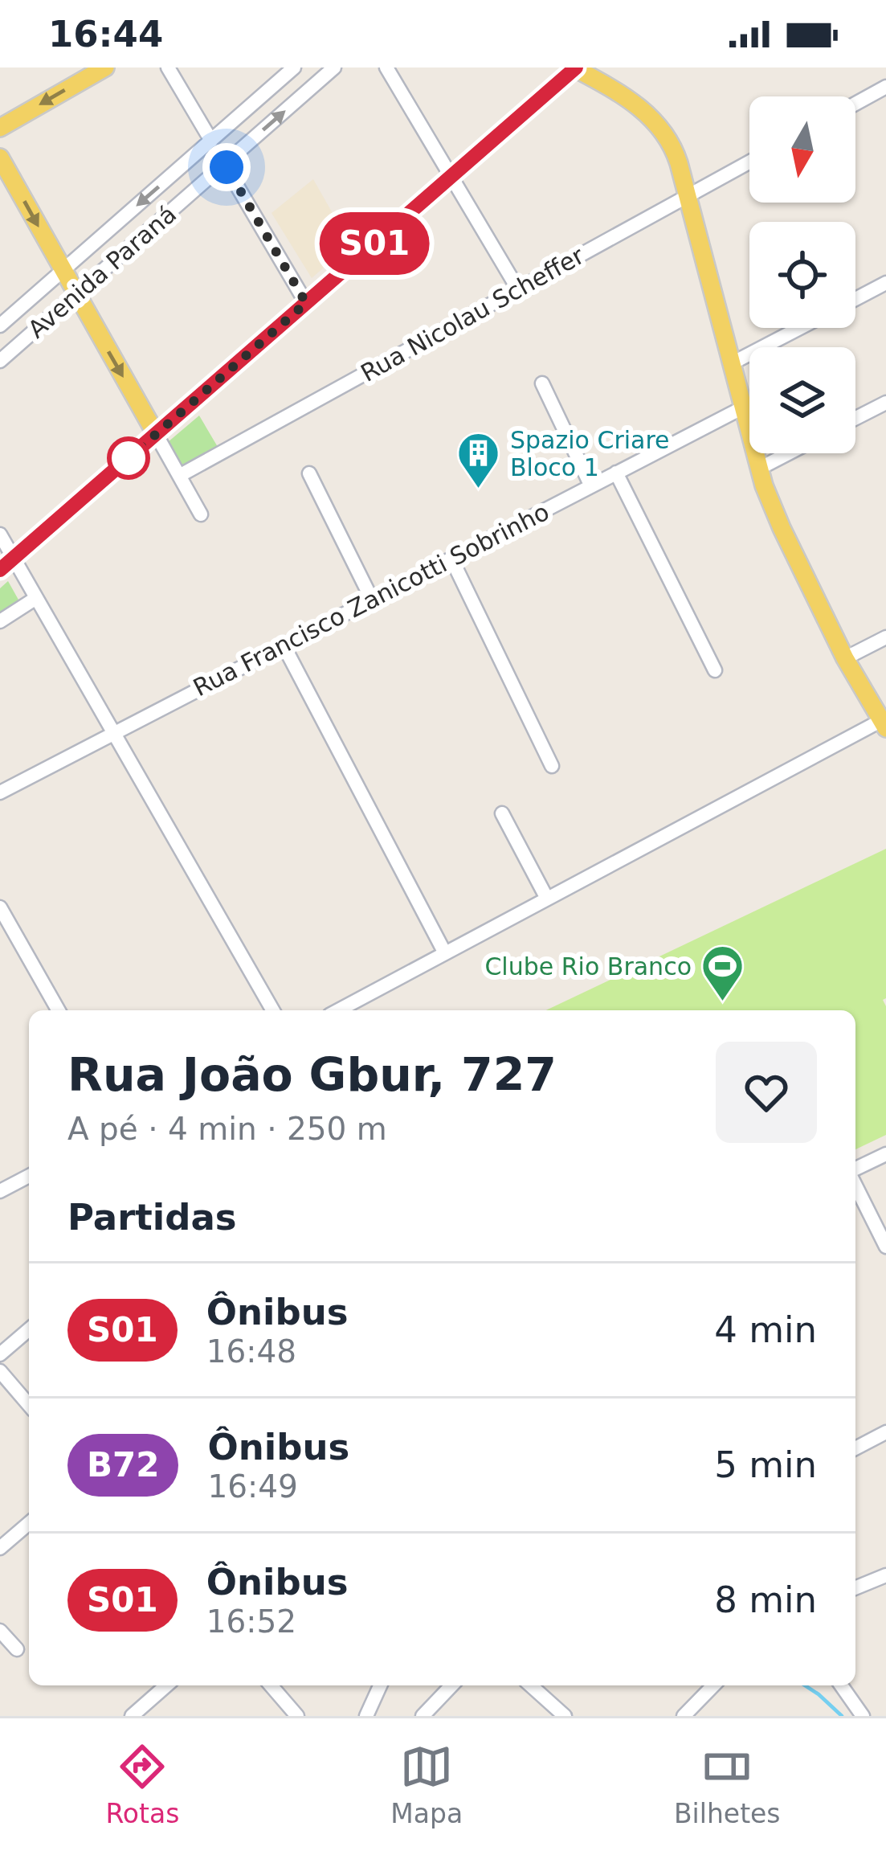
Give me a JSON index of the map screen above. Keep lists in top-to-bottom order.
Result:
{
  "streets": {
    "street": ["Avenida Paraná", "Rua Nicolau Scheffer", "Rua Francisco Zanicotti Sobrinho"]
  },
  "places": {
    "building": ["Spazio Criare Bloco 1"],
    "sports": ["Clube Rio Branco"]
  },
  "lines": ["bus line S01"],
  "north": "bottom",
  "page": {
    "status": "16:44",
    "on_map": "S01",
    "heading": [
      ["Rua João Gbur, 727", "A pé · 4 min · 250 m"],
      "Partidas"
    ],
    "list": [
      {
        "mark": "S01",
        "name": "Ônibus",
        "note": "16:48",
        "value": "4 min"
      },
      {
        "mark": "B72",
        "name": "Ônibus",
        "note": "16:49",
        "value": "5 min"
      },
      {
        "mark": "S01",
        "name": "Ônibus",
        "note": "16:52",
        "value": "8 min"
      }
    ],
    "tabs": ["Rotas", "Mapa", "Bilhetes"]
  }
}
